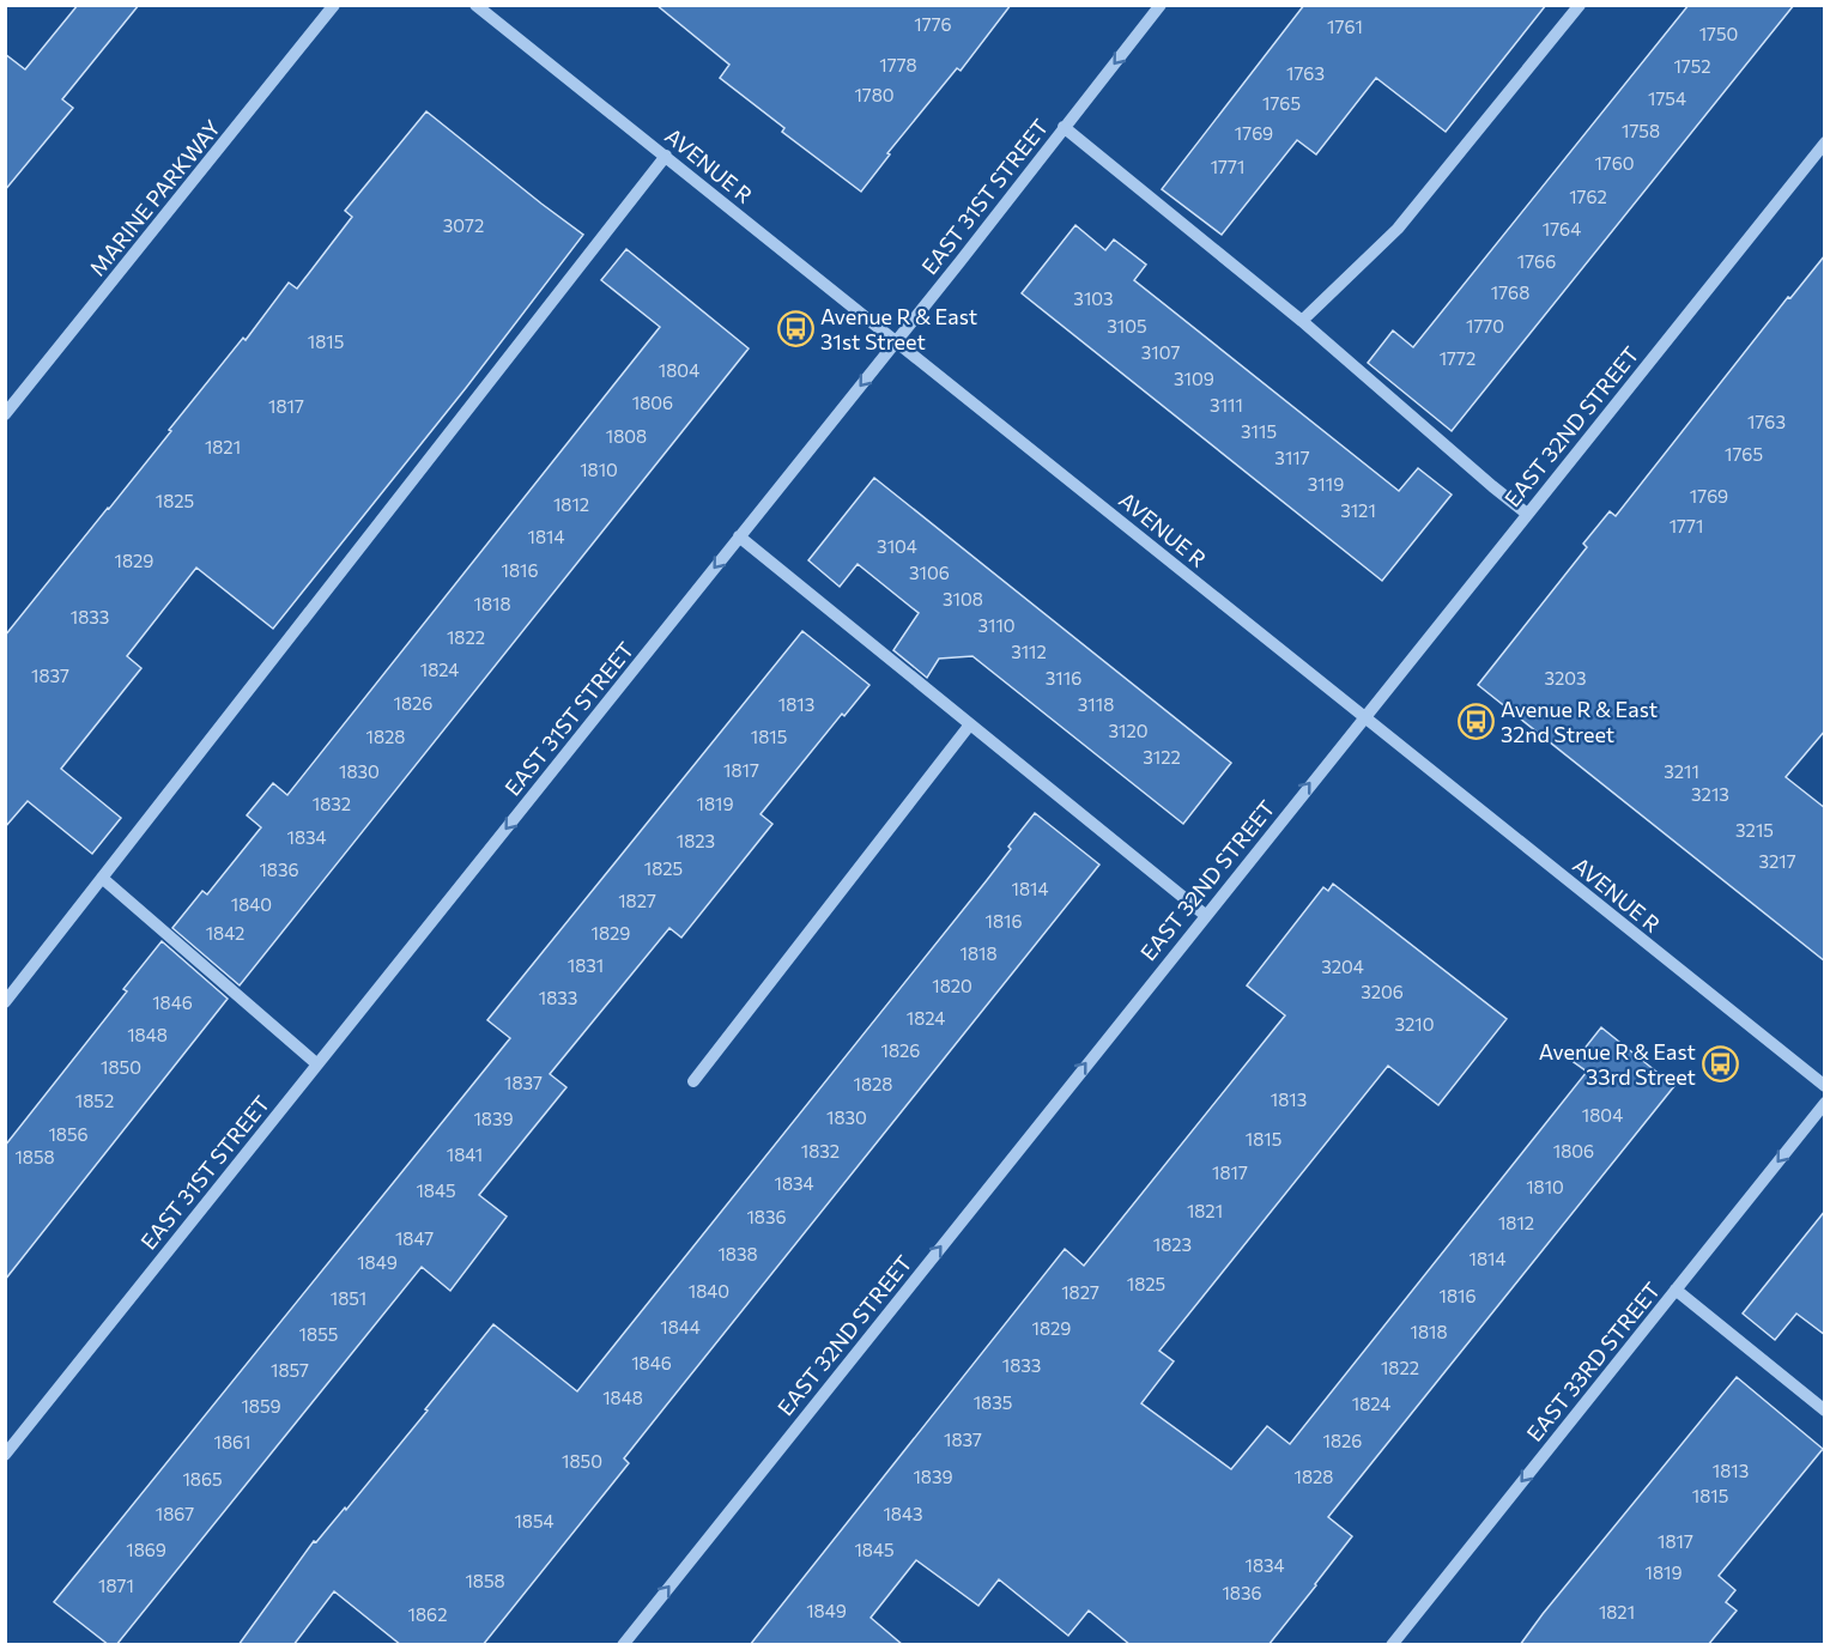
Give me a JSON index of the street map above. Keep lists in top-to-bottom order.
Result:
{
  "streets": {
    "street": [
      "AVENUE R",
      "EAST 31ST STREET",
      "MARINE PARKWAY",
      "EAST 32ND STREET",
      "EAST 33RD STREET"
    ]
  },
  "crossings": [
    ["AVENUE R", "EAST 31ST STREET"],
    ["AVENUE R", "EAST 32ND STREET"]
  ],
  "one_way": ["EAST 31ST STREET", "EAST 32ND STREET", "EAST 33RD STREET"],
  "places": {
    "bus stop": ["Avenue R & East 31st Street", "Avenue R & East 32nd Street", "Avenue R & East 33rd Street"]
  },
  "house_numbers": [
    "1776",
    "1761",
    "1750",
    "1778",
    "1752",
    "1763",
    "1780",
    "1754",
    "1765",
    "1758",
    "1769",
    "1760",
    "1771",
    "1762",
    "3072",
    "1764",
    "1766",
    "1768",
    "3103",
    "3105",
    "1770",
    "1815",
    "3107",
    "1772",
    "1804",
    "3109",
    "1806",
    "3111",
    "1817",
    "1763",
    "3115",
    "1808",
    "1821",
    "1765",
    "3117",
    "1810",
    "3119",
    "1769",
    "1825",
    "1812",
    "3121",
    "1771",
    "1814",
    "3104",
    "1829",
    "1816",
    "3106",
    "3108",
    "1818",
    "1833",
    "3110",
    "1822",
    "3112",
    "1824",
    "1837",
    "3116",
    "3203",
    "1826",
    "1813",
    "3118",
    "3120",
    "1828",
    "1815",
    "3122",
    "1817",
    "1830",
    "3211",
    "3213",
    "1832",
    "1819",
    "3215",
    "1834",
    "1823",
    "3217",
    "1825",
    "1836",
    "1814",
    "1827",
    "1840",
    "1816",
    "1842",
    "1829",
    "1818",
    "1831",
    "3204",
    "1820",
    "3206",
    "1833",
    "1846",
    "1824",
    "3210",
    "1848",
    "1826",
    "1850",
    "1837",
    "1828",
    "1813",
    "1852",
    "1804",
    "1830",
    "1839",
    "1856",
    "1815",
    "1832",
    "1806",
    "1841",
    "1858",
    "1817",
    "1834",
    "1810",
    "1845",
    "1821",
    "1836",
    "1812",
    "1847",
    "1823",
    "1838",
    "1814",
    "1849",
    "1825",
    "1840",
    "1827",
    "1816",
    "1851",
    "1844",
    "1829",
    "1818",
    "1855",
    "1846",
    "1833",
    "1822",
    "1857",
    "1848",
    "1835",
    "1824",
    "1859",
    "1837",
    "1826",
    "1861",
    "1850",
    "1813",
    "1839",
    "1828",
    "1865",
    "1815",
    "1867",
    "1843",
    "1854",
    "1817",
    "1869",
    "1845",
    "1834",
    "1819",
    "1858",
    "1871",
    "1836",
    "1849",
    "1821",
    "1862"
  ]
}
